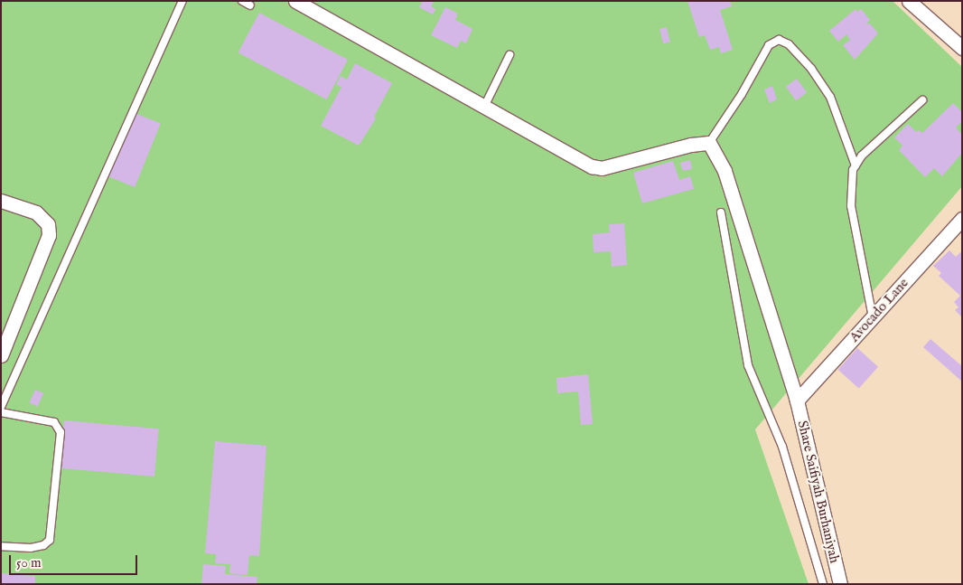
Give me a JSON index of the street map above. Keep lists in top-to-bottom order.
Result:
{
  "streets": {
    "street": ["Avocado Lane", "Share Saifiyah Burhaniyah"]
  },
  "crossings": [
    ["Avocado Lane", "Share Saifiyah Burhaniyah"]
  ],
  "scale_bar": "50 m"
}
